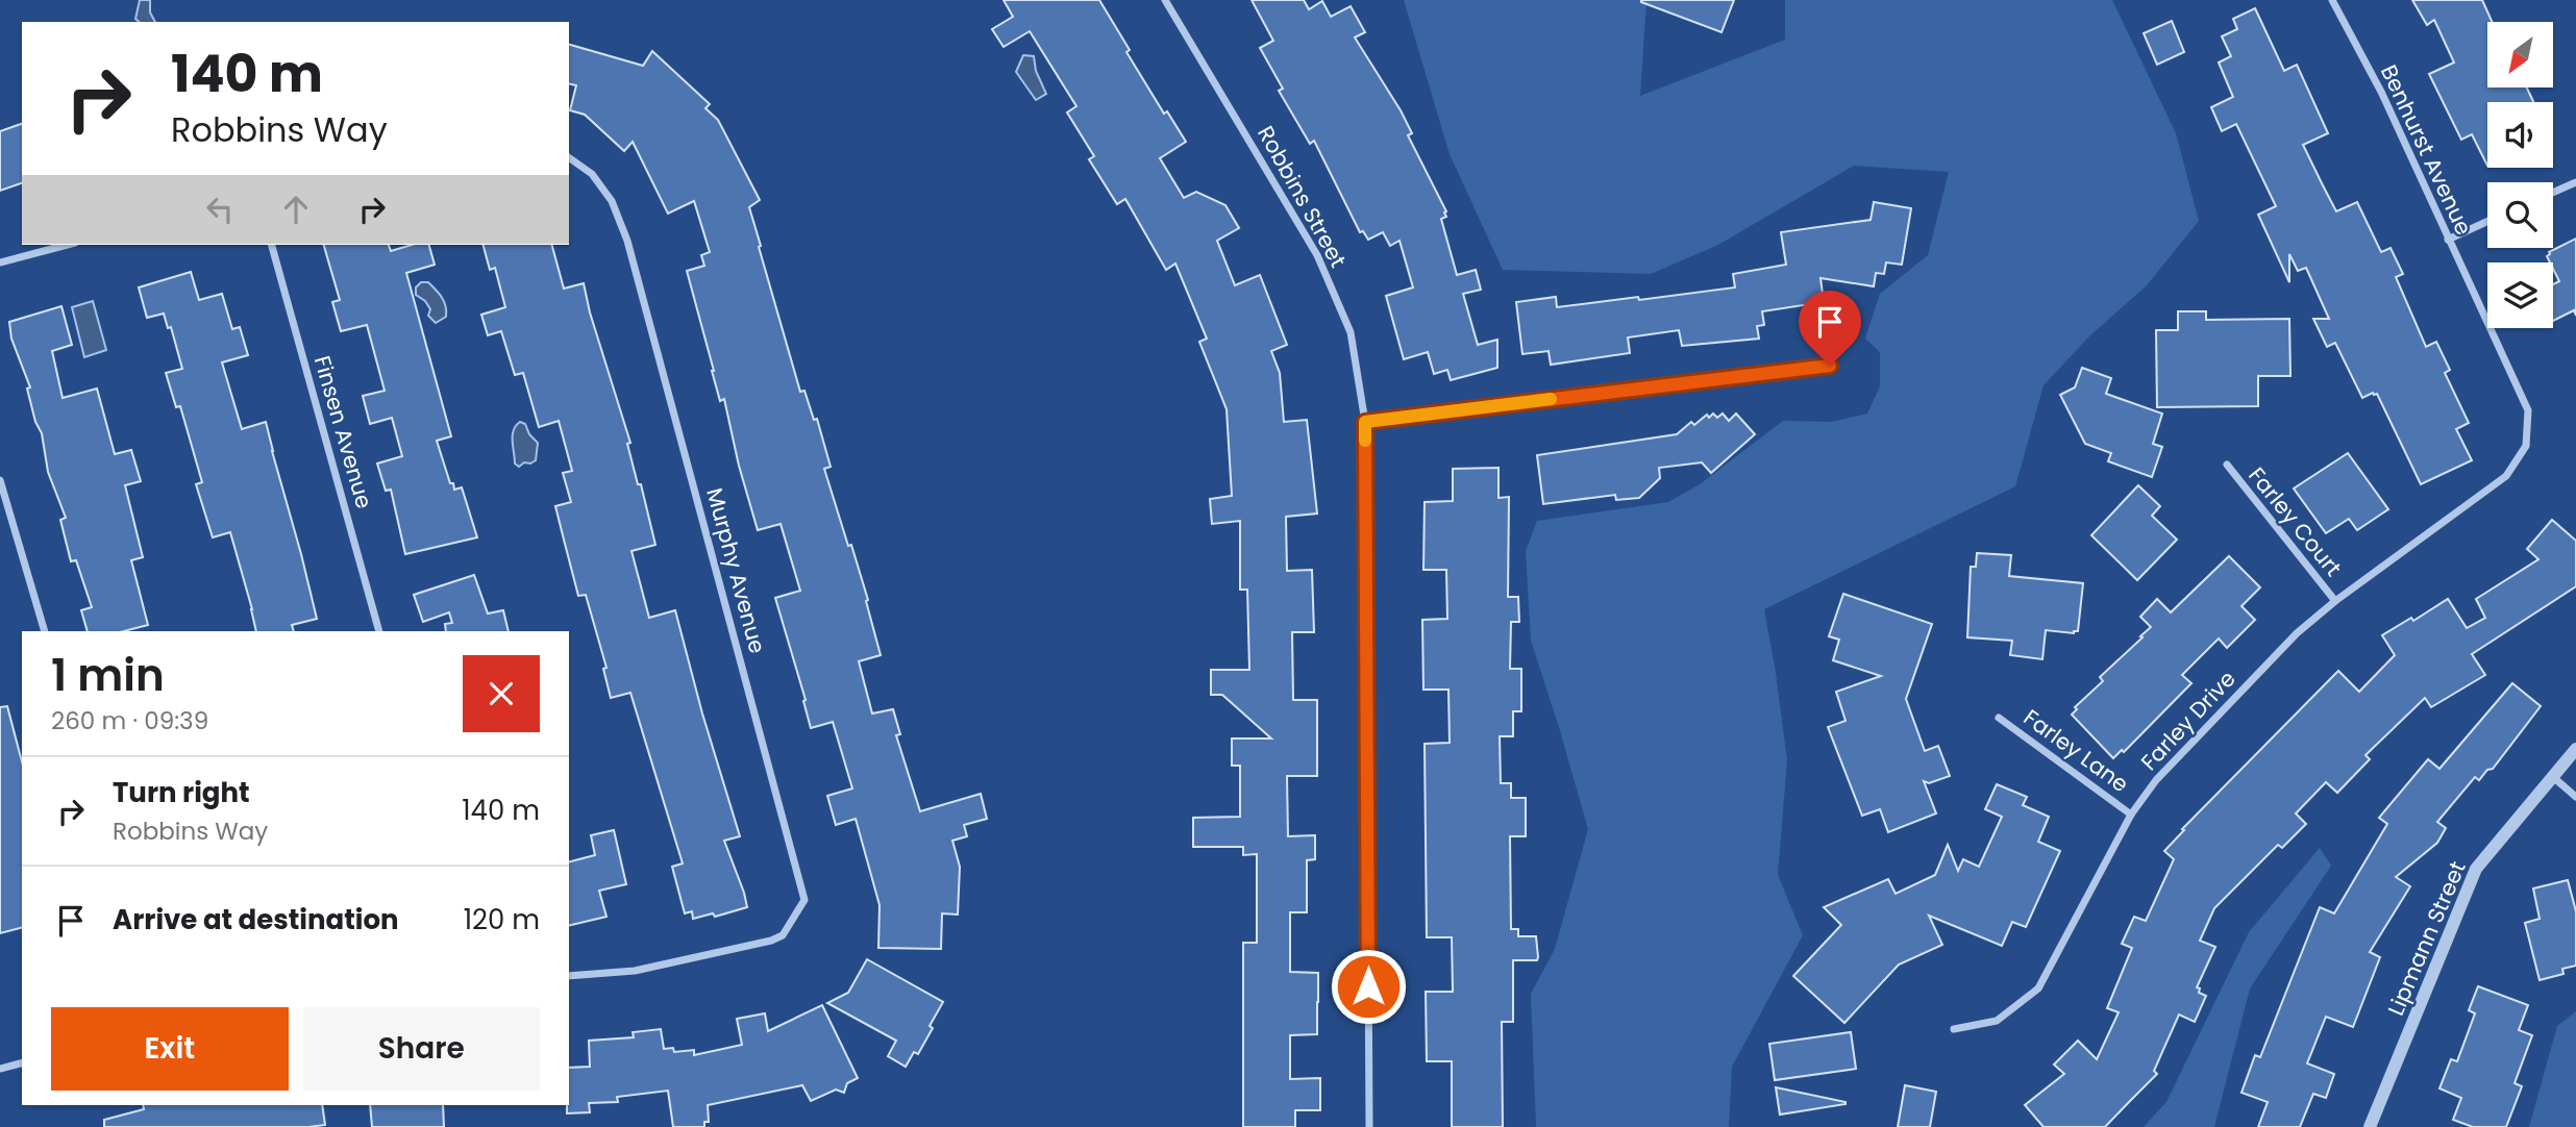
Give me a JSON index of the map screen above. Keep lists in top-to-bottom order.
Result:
{
  "streets": {
    "street": [
      "Benhurst Avenue",
      "Robbins Street",
      "Finsen Avenue",
      "Farley Court",
      "Murphy Avenue",
      "Farley Drive",
      "Farley Lane",
      "Lipmann Street"
    ]
  },
  "crossings": [
    ["Benhurst Avenue", "Farley Drive"],
    ["Farley Court", "Farley Drive"],
    ["Farley Drive", "Farley Lane"]
  ],
  "north": "bottom left",
  "page": {
    "turn": ["140 m", "Robbins Way"],
    "heading": ["1 min", "260 m · 09:39"],
    "list": [
      {
        "name": "Turn right",
        "note": "Robbins Way",
        "value": "140 m"
      },
      {
        "name": "Arrive at destination",
        "value": "120 m"
      }
    ],
    "buttons": ["Exit", "Share"]
  }
}
